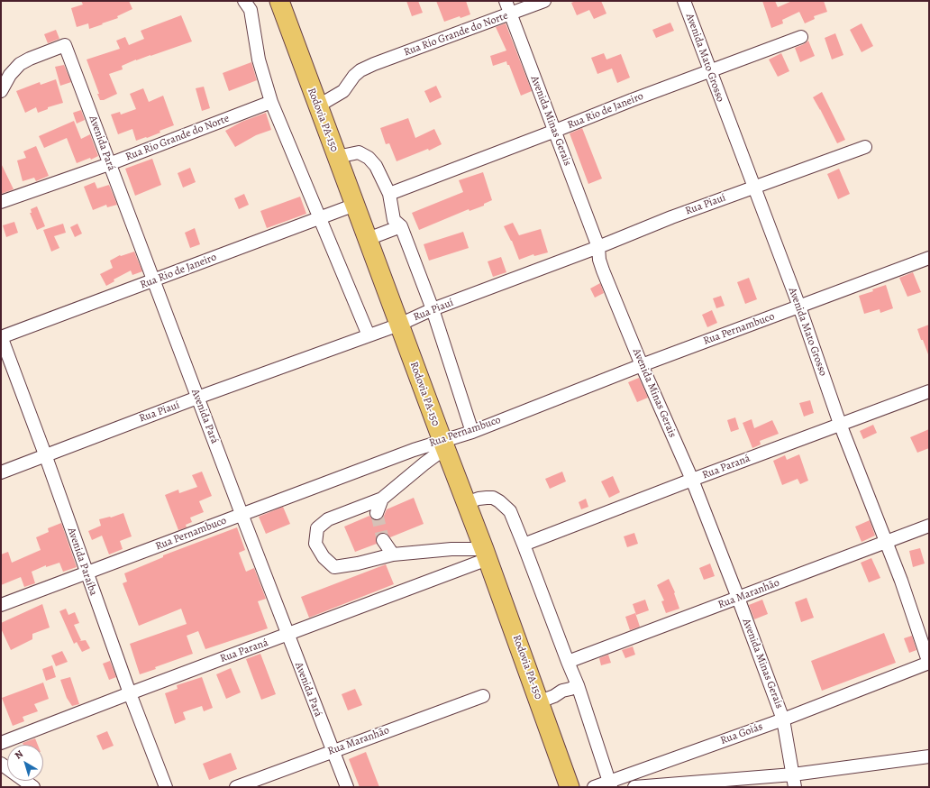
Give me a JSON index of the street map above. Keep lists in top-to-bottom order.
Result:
{
  "streets": {
    "highway": ["Rodovia PA-150"],
    "street": [
      "Rua Rio Grande do Norte",
      "Avenida Mato Grosso",
      "Rua Rio de Janeiro",
      "Avenida Minas Gerais",
      "Avenida Pará",
      "Rua Piauí",
      "Rua Pernambuco",
      "Rua Paraná",
      "Avenida Paraíba",
      "Rua Maranhão",
      "Rua Goiás"
    ]
  },
  "crossings": [
    ["Rua Rio Grande do Norte", "Rodovia PA-150"],
    ["Rua Rio Grande do Norte", "Avenida Minas Gerais"],
    ["Rua Rio Grande do Norte", "Avenida Pará"],
    ["Avenida Mato Grosso", "Rua Rio de Janeiro"],
    ["Avenida Mato Grosso", "Rua Piauí"],
    ["Avenida Mato Grosso", "Rua Pernambuco"],
    ["Avenida Mato Grosso", "Rua Paraná"],
    ["Avenida Mato Grosso", "Rua Maranhão"],
    ["Avenida Mato Grosso", "Rua Goiás"],
    ["Rua Rio de Janeiro", "Rodovia PA-150"],
    ["Rua Rio de Janeiro", "Avenida Minas Gerais"],
    ["Rua Rio de Janeiro", "Avenida Pará"],
    ["Rua Rio de Janeiro", "Avenida Paraíba"],
    ["Rodovia PA-150", "Rua Piauí"],
    ["Rodovia PA-150", "Rua Pernambuco"],
    ["Rodovia PA-150", "Rua Paraná"],
    ["Avenida Minas Gerais", "Rua Piauí"],
    ["Avenida Minas Gerais", "Rua Pernambuco"],
    ["Avenida Minas Gerais", "Rua Paraná"],
    ["Avenida Minas Gerais", "Rua Maranhão"],
    ["Avenida Minas Gerais", "Rua Goiás"],
    ["Avenida Pará", "Rua Piauí"],
    ["Avenida Pará", "Rua Pernambuco"],
    ["Avenida Pará", "Rua Paraná"],
    ["Avenida Pará", "Rua Maranhão"],
    ["Rua Piauí", "Avenida Paraíba"],
    ["Rua Pernambuco", "Avenida Paraíba"],
    ["Rua Paraná", "Avenida Paraíba"]
  ],
  "north": "top left"
}
